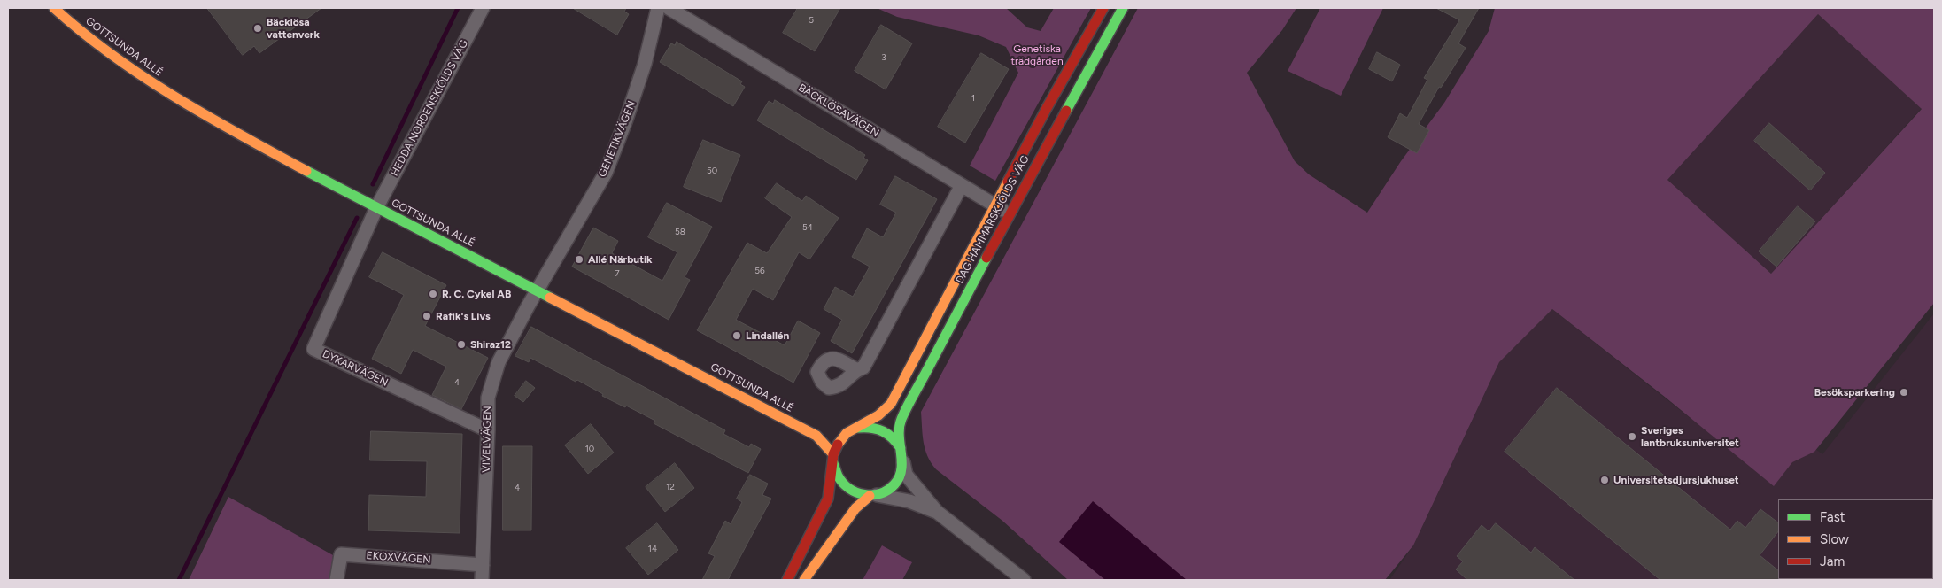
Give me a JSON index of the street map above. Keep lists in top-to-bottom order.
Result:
{
  "streets": {
    "main road": ["GOTTSUNDA ALLÉ", "DAG HAMMARSKJÖLDS VÄG"],
    "street": [
      "HEDDA NORDENSKIÖLDS VÄG",
      "BÄCKLÖSAVÄGEN",
      "GENETIKVÄGEN",
      "DYKARVÄGEN",
      "VIVELVÄGEN",
      "EKOXVÄGEN"
    ]
  },
  "crossings": [
    ["GOTTSUNDA ALLÉ", "HEDDA NORDENSKIÖLDS VÄG"],
    ["GOTTSUNDA ALLÉ", "GENETIKVÄGEN"],
    ["GOTTSUNDA ALLÉ", "DAG HAMMARSKJÖLDS VÄG"],
    ["GOTTSUNDA ALLÉ", "DYKARVÄGEN"],
    ["HEDDA NORDENSKIÖLDS VÄG", "DYKARVÄGEN"],
    ["BÄCKLÖSAVÄGEN", "DAG HAMMARSKJÖLDS VÄG"],
    ["GENETIKVÄGEN", "VIVELVÄGEN"],
    ["DYKARVÄGEN", "VIVELVÄGEN"],
    ["VIVELVÄGEN", "EKOXVÄGEN"]
  ],
  "parks": ["Genetiska trädgården"],
  "places": [
    "Bäcklösa vattenverk",
    "Allé Närbutik",
    "R. C. Cykel AB",
    "Rafik's Livs",
    "Lindallén",
    "Shiraz12",
    "Besöksparkering",
    "Sveriges lantbruksuniversitet",
    "Universitetsdjursjukhuset"
  ],
  "house_numbers": [
    "5",
    "3",
    "1",
    "50",
    "54",
    "58",
    "56",
    "7",
    "4",
    "10",
    "12",
    "4",
    "14"
  ],
  "legend": ["Fast", "Slow", "Jam"]
}
